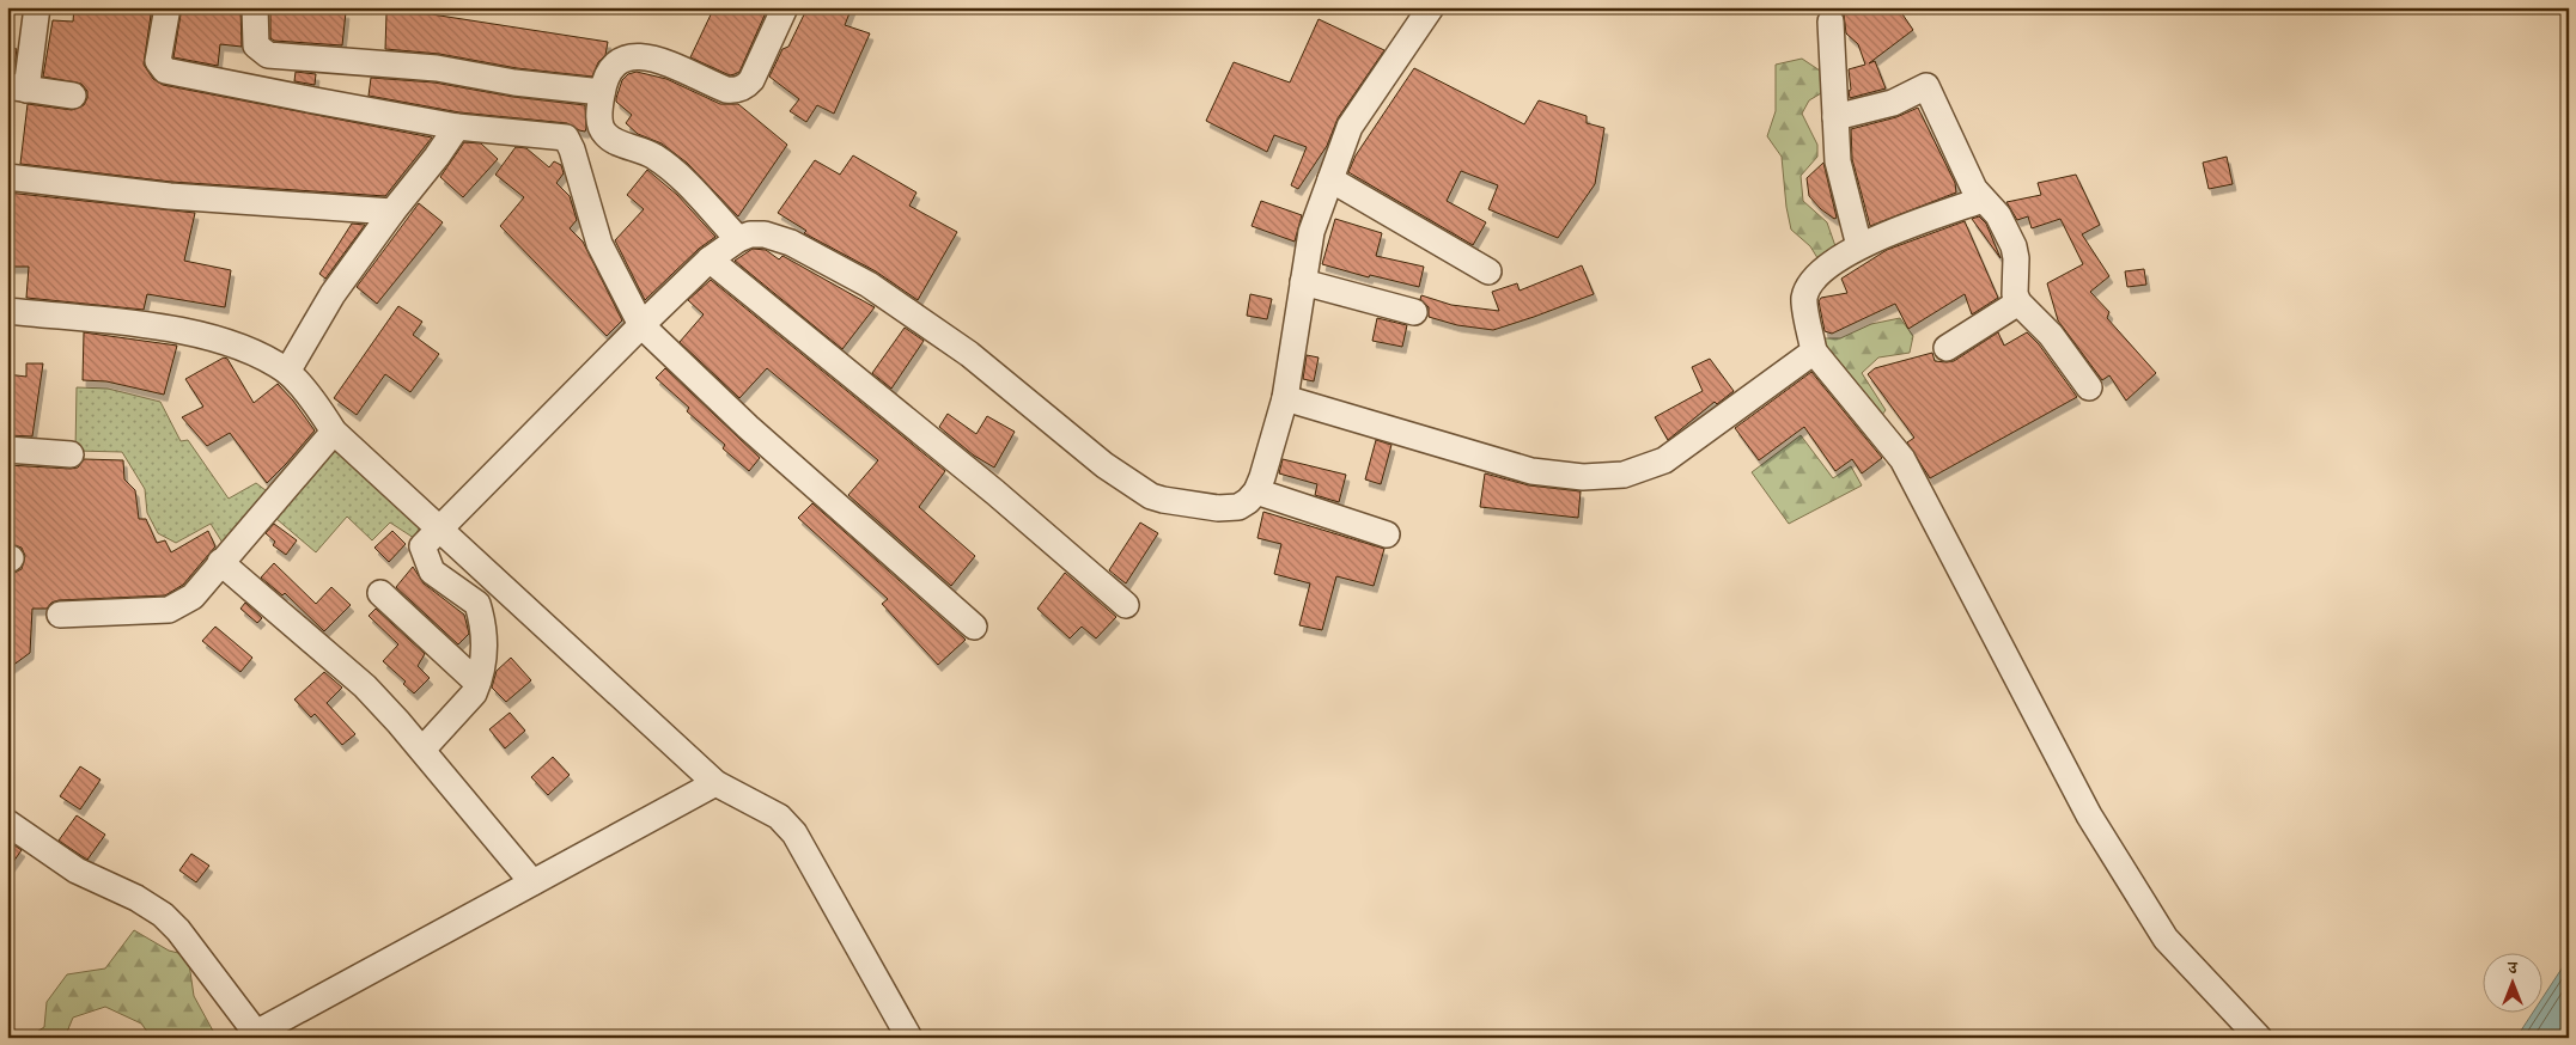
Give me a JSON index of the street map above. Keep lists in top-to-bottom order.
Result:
{
  "north": "top"
}
